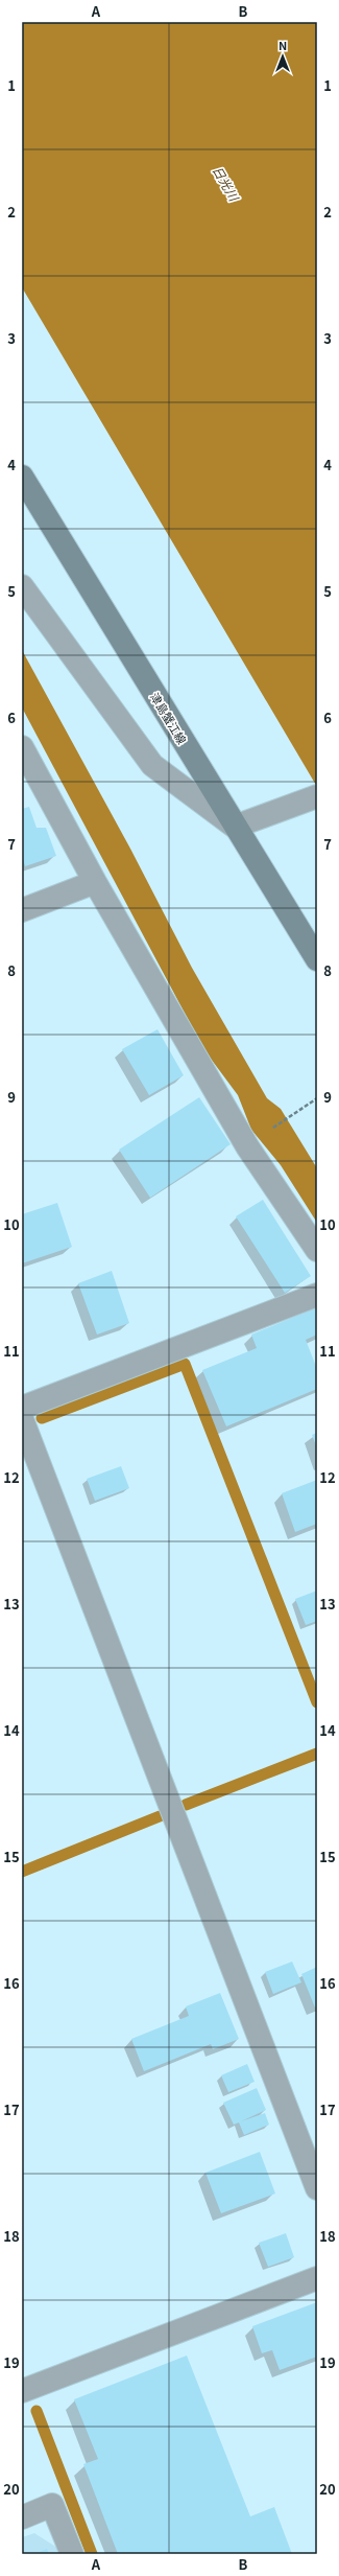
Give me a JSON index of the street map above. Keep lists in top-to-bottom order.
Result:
{
  "streets": {
    "main road": ["津島蟹江線"]
  },
  "water": ["日光川"],
  "north": "top",
  "grid": {
    "columns": ["A", "B"],
    "rows": [
      "1",
      "2",
      "3",
      "4",
      "5",
      "6",
      "7",
      "8",
      "9",
      "10",
      "11",
      "12",
      "13",
      "14",
      "15",
      "16",
      "17",
      "18",
      "19",
      "20"
    ]
  }
}
